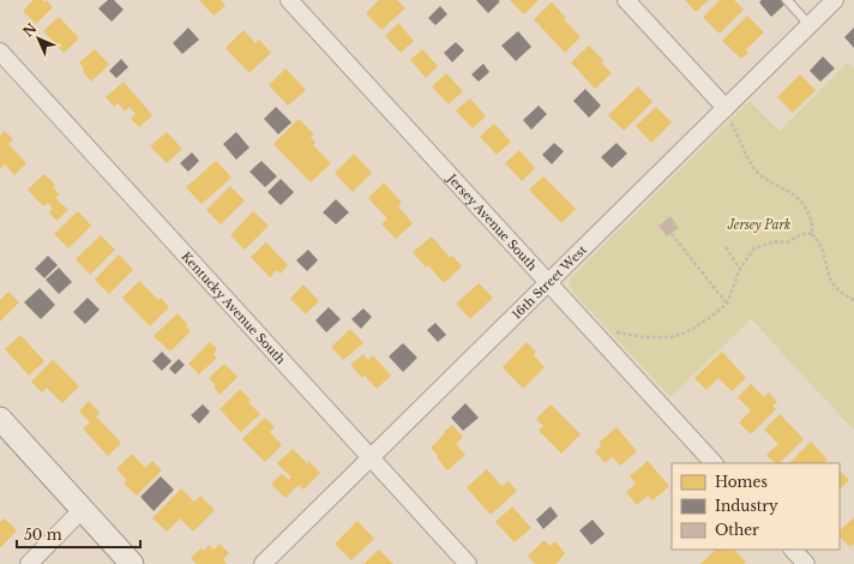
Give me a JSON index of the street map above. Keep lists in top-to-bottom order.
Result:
{
  "streets": {
    "street": ["Jersey Avenue South", "16th Street West", "Kentucky Avenue South"]
  },
  "crossings": [
    ["Jersey Avenue South", "16th Street West"],
    ["16th Street West", "Kentucky Avenue South"]
  ],
  "parks": ["Jersey Park"],
  "legend": ["Homes", "Industry", "Other"],
  "scale_bar": "50 m",
  "north": "top left"
}
